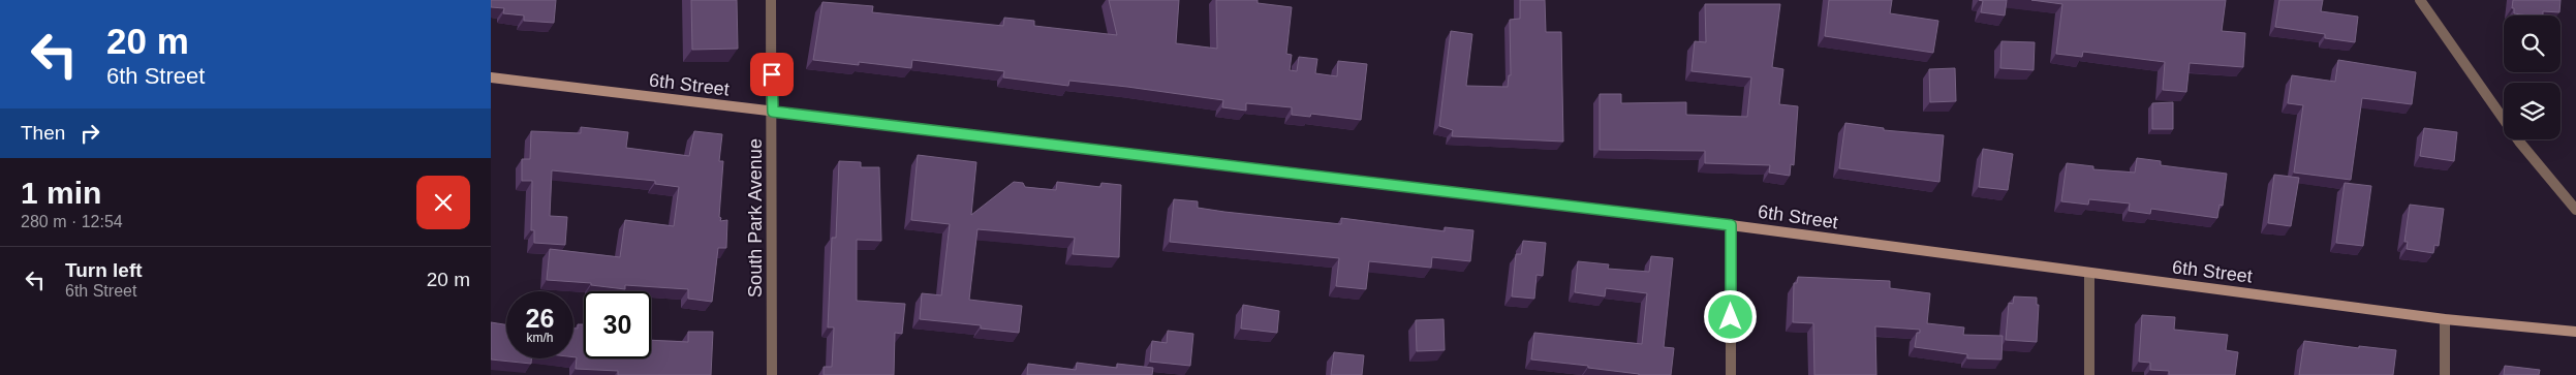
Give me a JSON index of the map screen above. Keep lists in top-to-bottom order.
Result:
{
  "streets": {
    "main road": ["6th Street"],
    "street": ["South Park Avenue"]
  },
  "crossings": [
    ["6th Street", "South Park Avenue"]
  ],
  "page": {
    "turn": ["20 m", "6th Street"],
    "then": "Then",
    "heading": ["1 min", "280 m · 12:54"],
    "list": [
      {
        "name": "Turn left",
        "note": "6th Street",
        "value": "20 m"
      }
    ],
    "speed": "26 km/h",
    "limit": "30"
  }
}
